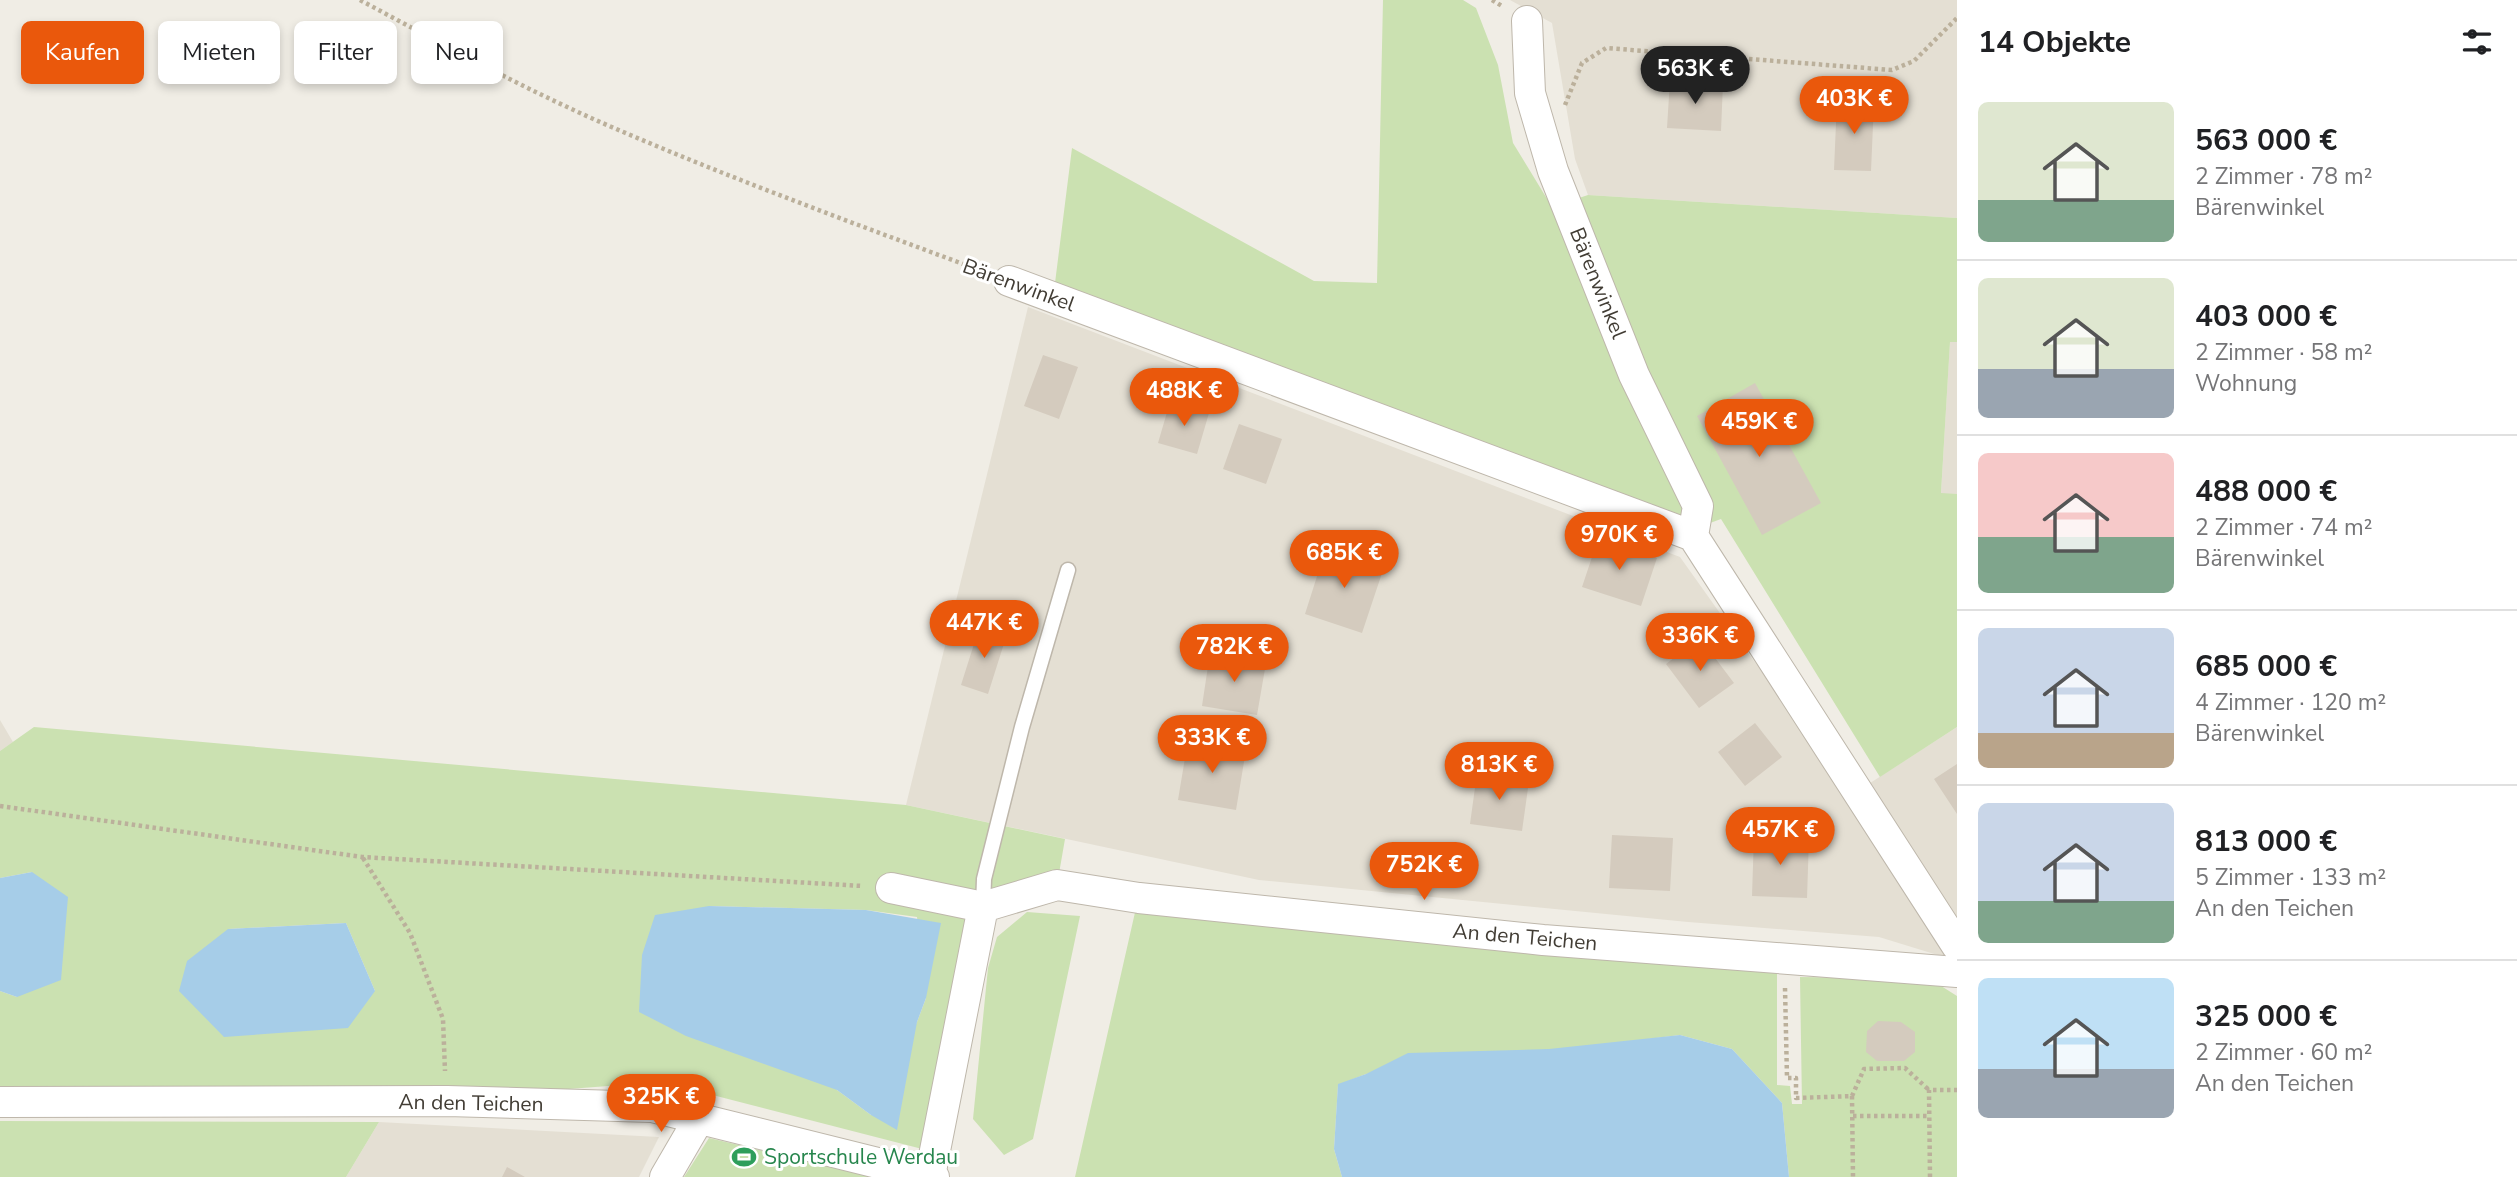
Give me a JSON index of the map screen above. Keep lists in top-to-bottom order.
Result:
{
  "streets": {
    "street": ["Bärenwinkel", "An den Teichen"]
  },
  "places": {
    "sports": ["Sportschule Werdau"]
  },
  "page": {
    "heading": "14 Objekte",
    "chip": [
      "Kaufen",
      "Mieten",
      "Filter",
      "Neu"
    ],
    "price": [
      "563K €",
      "403K €",
      "488K €",
      "459K €",
      "970K €",
      "685K €",
      "447K €",
      "336K €",
      "782K €",
      "333K €",
      "813K €",
      "457K €",
      "752K €",
      "325K €"
    ],
    "list": [
      {
        "name": "563 000 €",
        "note": "2 Zimmer · 78 m² · Bärenwinkel"
      },
      {
        "name": "403 000 €",
        "note": "2 Zimmer · 58 m² · Wohnung"
      },
      {
        "name": "488 000 €",
        "note": "2 Zimmer · 74 m² · Bärenwinkel"
      },
      {
        "name": "685 000 €",
        "note": "4 Zimmer · 120 m² · Bärenwinkel"
      },
      {
        "name": "813 000 €",
        "note": "5 Zimmer · 133 m² · An den Teichen"
      },
      {
        "name": "325 000 €",
        "note": "2 Zimmer · 60 m² · An den Teichen"
      }
    ]
  }
}
